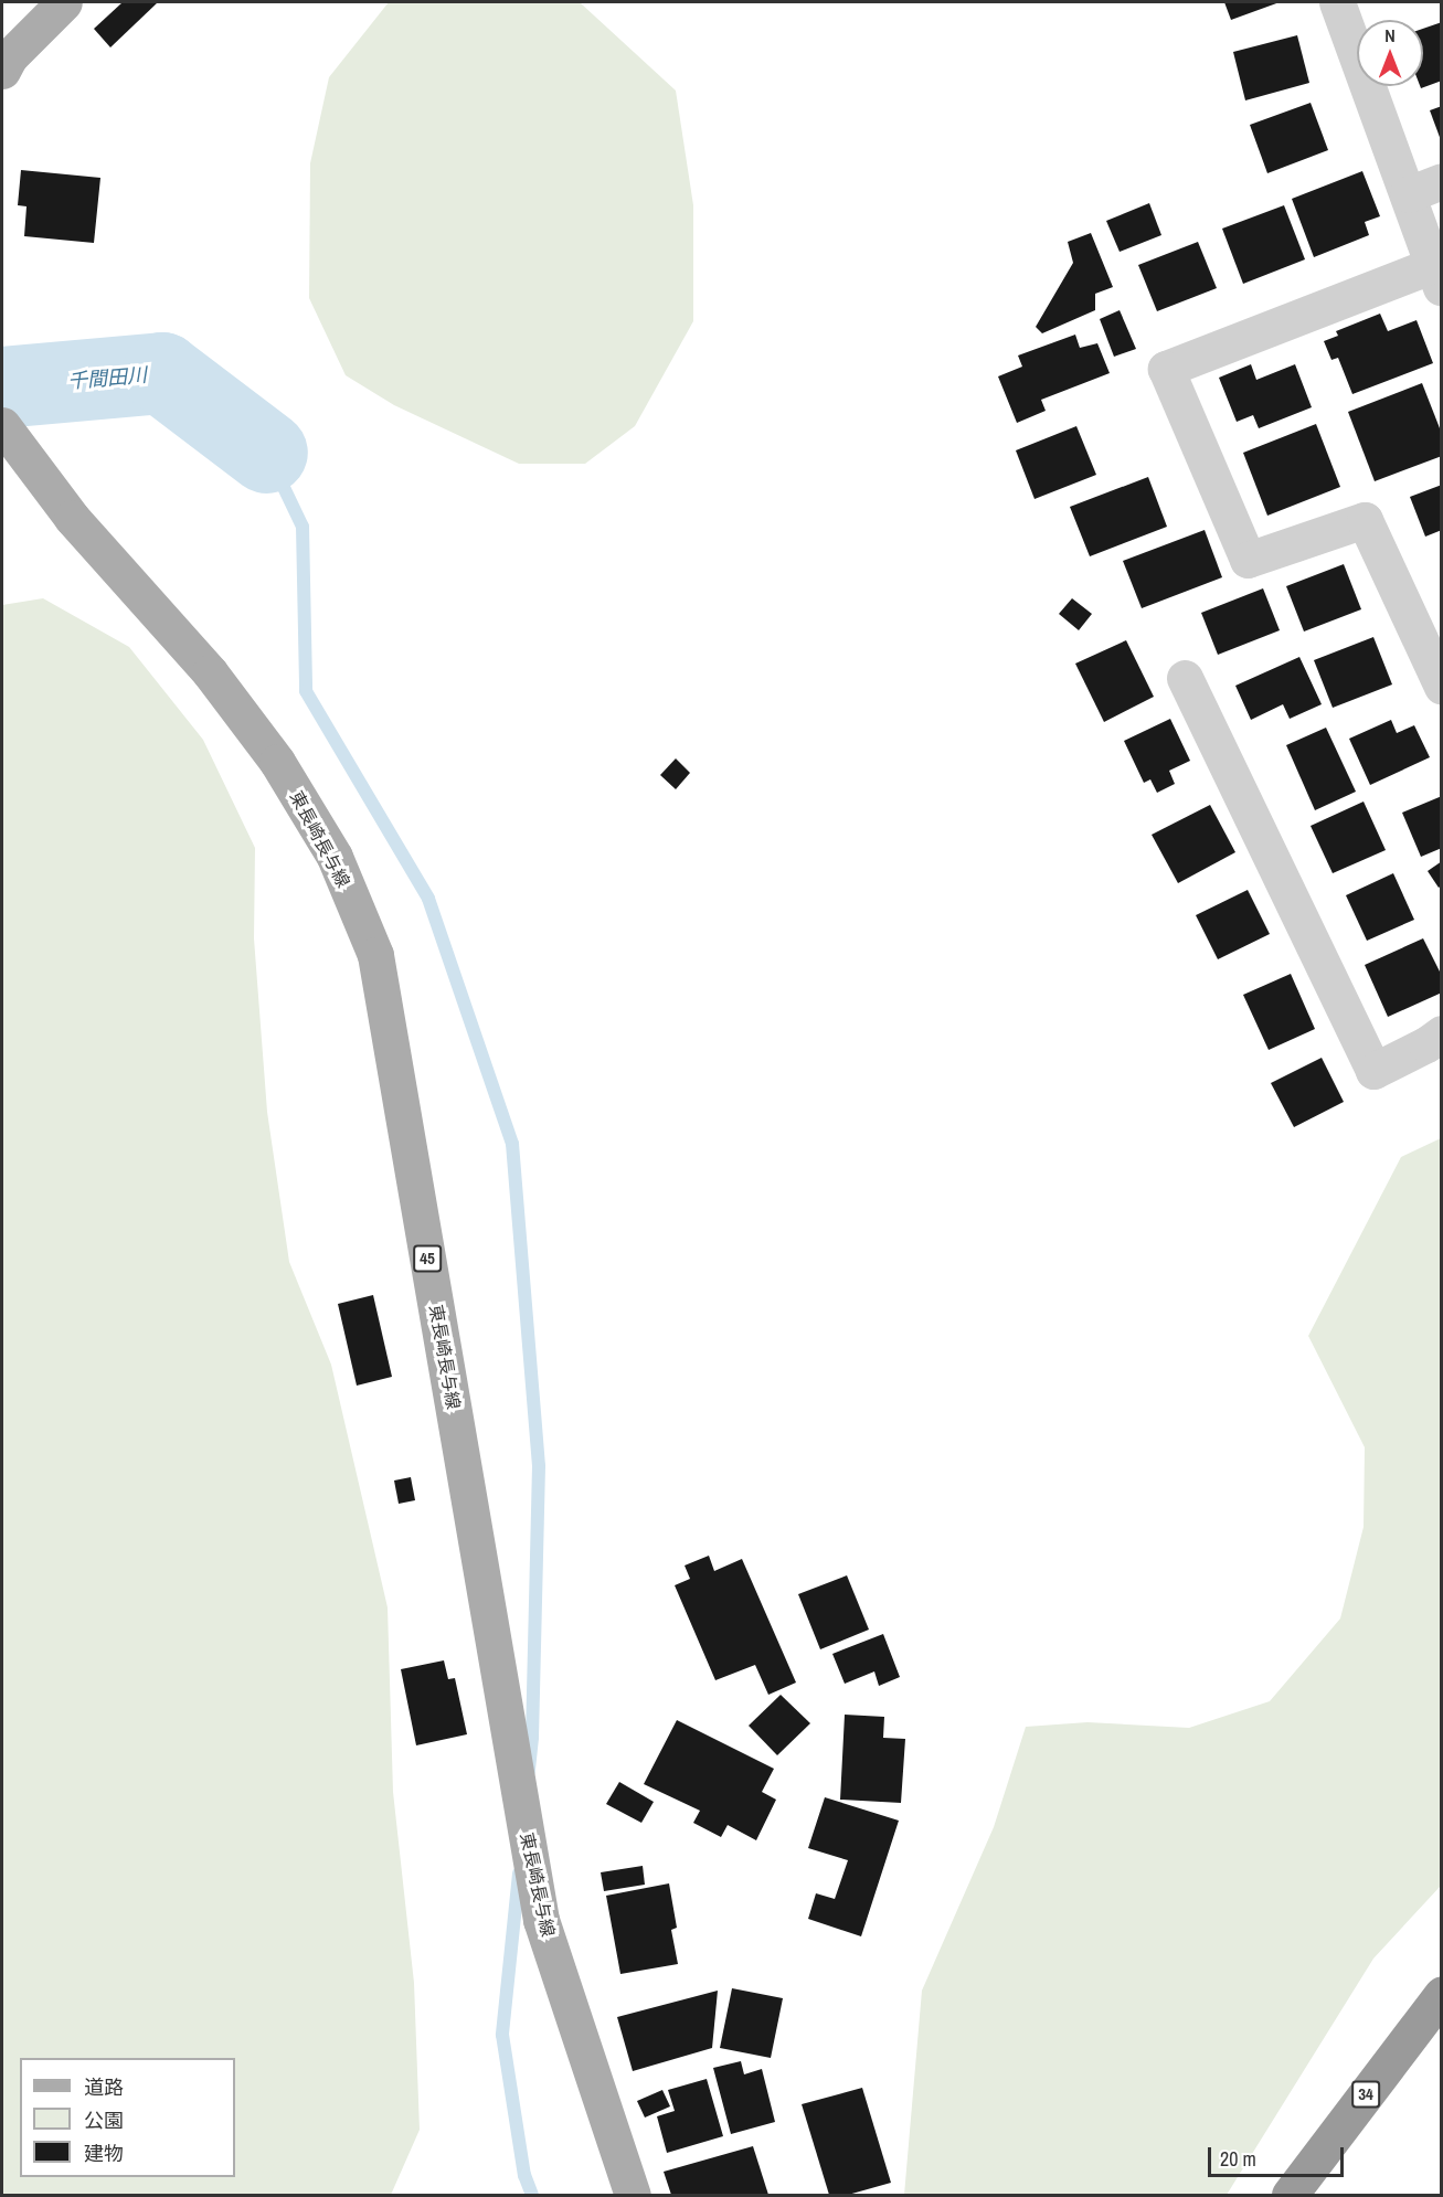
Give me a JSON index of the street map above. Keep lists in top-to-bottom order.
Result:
{
  "streets": {
    "highway": ["34"],
    "main road": ["東長崎長与線", "45"]
  },
  "water": ["千間田川"],
  "legend": ["道路", "公園", "建物"],
  "scale_bar": "20 m",
  "north": "top"
}
